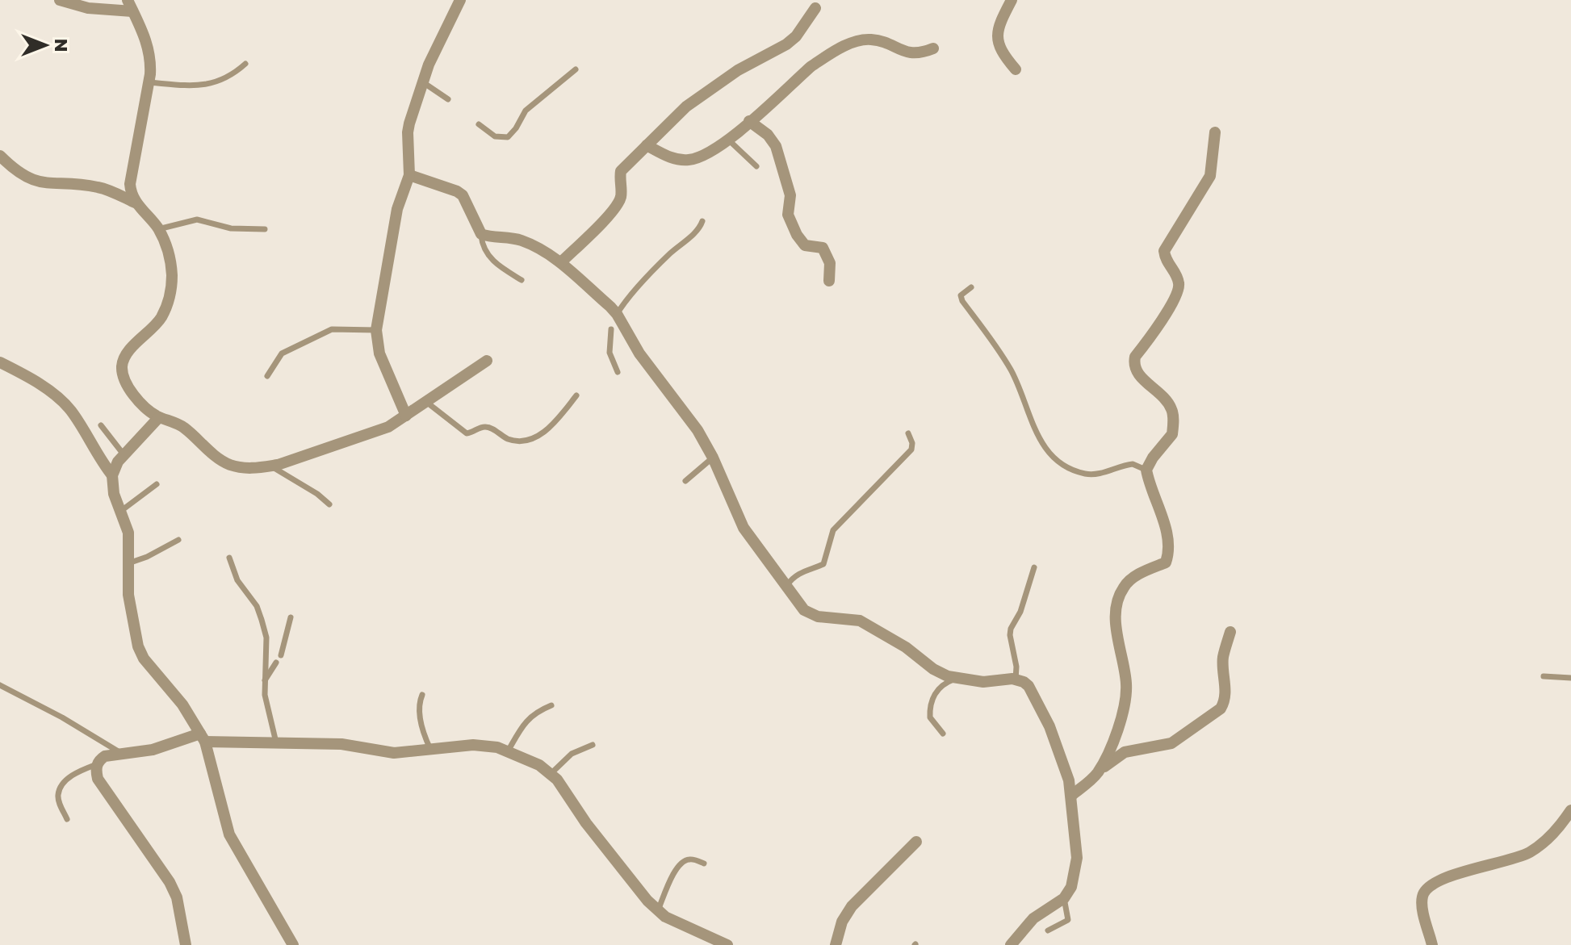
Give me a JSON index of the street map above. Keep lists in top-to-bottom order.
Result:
{
  "north": "right"
}
